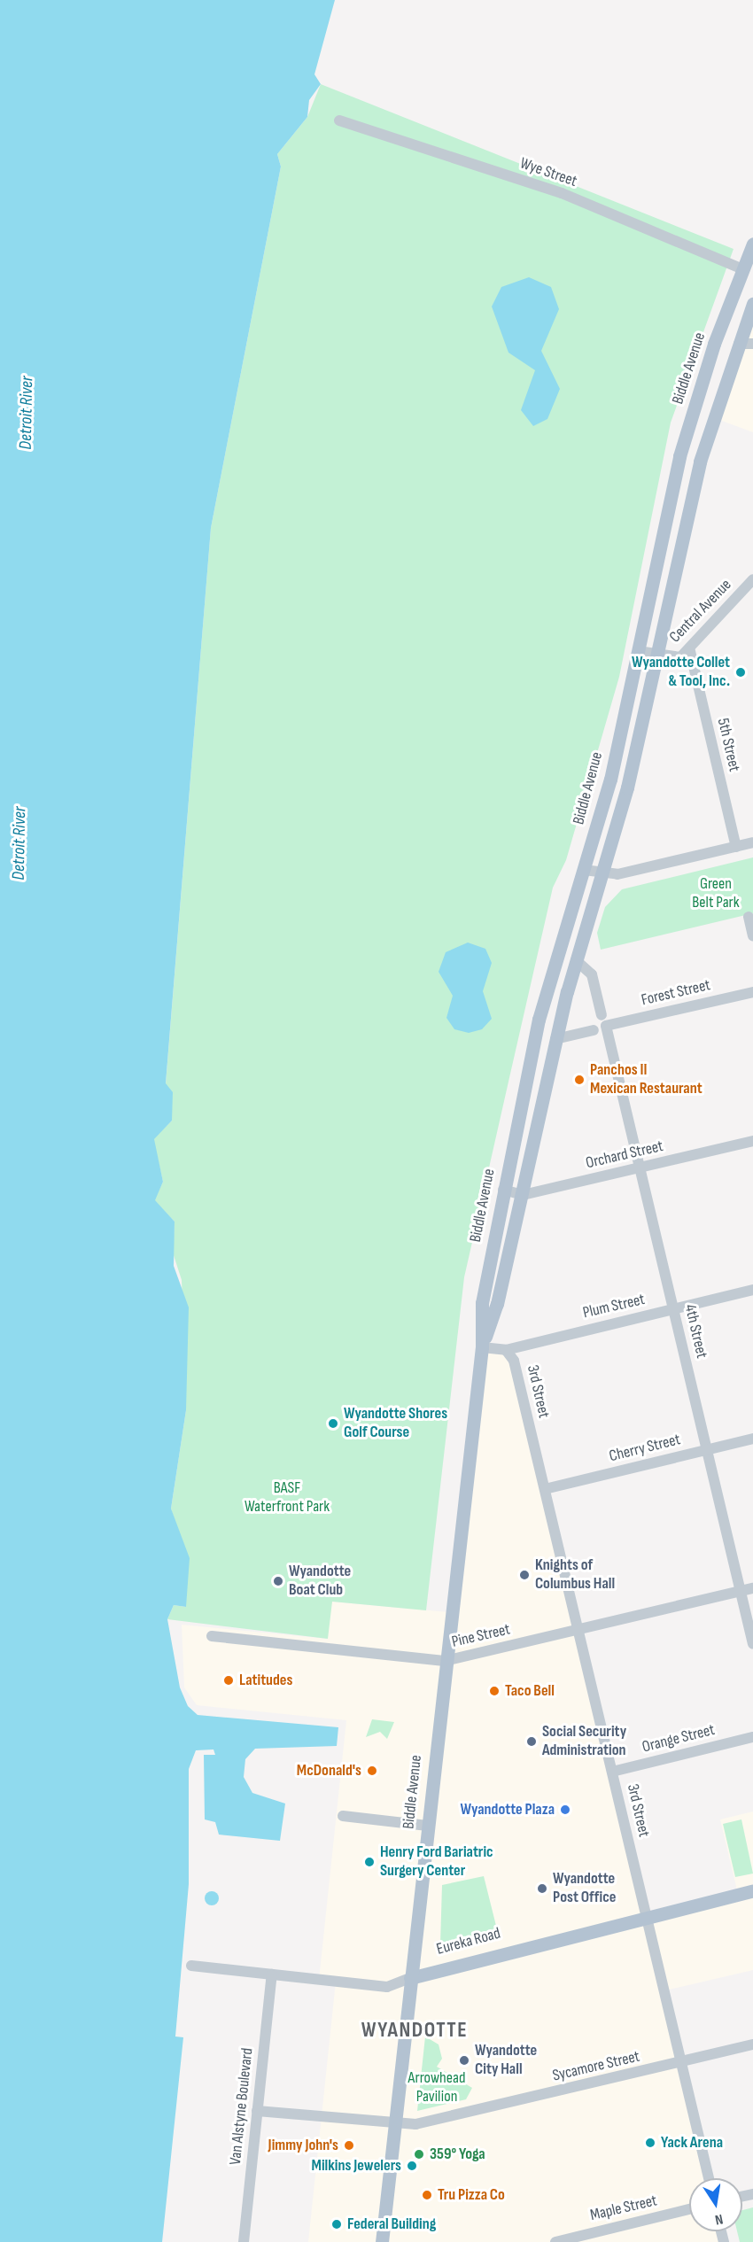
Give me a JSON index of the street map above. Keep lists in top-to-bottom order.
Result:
{
  "streets": {
    "main road": ["Biddle Avenue", "Eureka Road"],
    "street": [
      "Wye Street",
      "Central Avenue",
      "5th Street",
      "Forest Street",
      "Orchard Street",
      "Plum Street",
      "4th Street",
      "3rd Street",
      "Cherry Street",
      "Pine Street",
      "Orange Street",
      "Sycamore Street",
      "Van Alstyne Boulevard",
      "Maple Street"
    ]
  },
  "crossings": [
    ["Wye Street", "Biddle Avenue"],
    ["Biddle Avenue", "Central Avenue"],
    ["Biddle Avenue", "Orchard Street"],
    ["Biddle Avenue", "Plum Street"],
    ["Biddle Avenue", "Pine Street"],
    ["Biddle Avenue", "Eureka Road"],
    ["Biddle Avenue", "Sycamore Street"],
    ["Central Avenue", "5th Street"],
    ["Forest Street", "4th Street"],
    ["Orchard Street", "4th Street"],
    ["Plum Street", "4th Street"],
    ["Plum Street", "3rd Street"],
    ["4th Street", "Cherry Street"],
    ["4th Street", "Pine Street"],
    ["3rd Street", "Cherry Street"],
    ["3rd Street", "Pine Street"],
    ["3rd Street", "Orange Street"],
    ["3rd Street", "Eureka Road"],
    ["3rd Street", "Sycamore Street"],
    ["Eureka Road", "Van Alstyne Boulevard"],
    ["Sycamore Street", "Van Alstyne Boulevard"]
  ],
  "districts": ["WYANDOTTE"],
  "water": ["Detroit River"],
  "parks": ["Green Belt Park", "BASF Waterfront Park", "Arrowhead Pavilion"],
  "places": [
    "Wyandotte Collet & Tool, Inc.",
    "Panchos II Mexican Restaurant",
    "Wyandotte Shores Golf Course",
    "Knights of Columbus Hall",
    "Wyandotte Boat Club",
    "Latitudes",
    "Taco Bell",
    "Social Security Administration",
    "McDonald's",
    "Wyandotte Plaza",
    "Henry Ford Bariatric Surgery Center",
    "Wyandotte Post Office",
    "Wyandotte City Hall",
    "Yack Arena",
    "Jimmy John's",
    "359° Yoga",
    "Milkins Jewelers",
    "Tru Pizza Co",
    "Federal Building"
  ],
  "north": "bottom"
}
